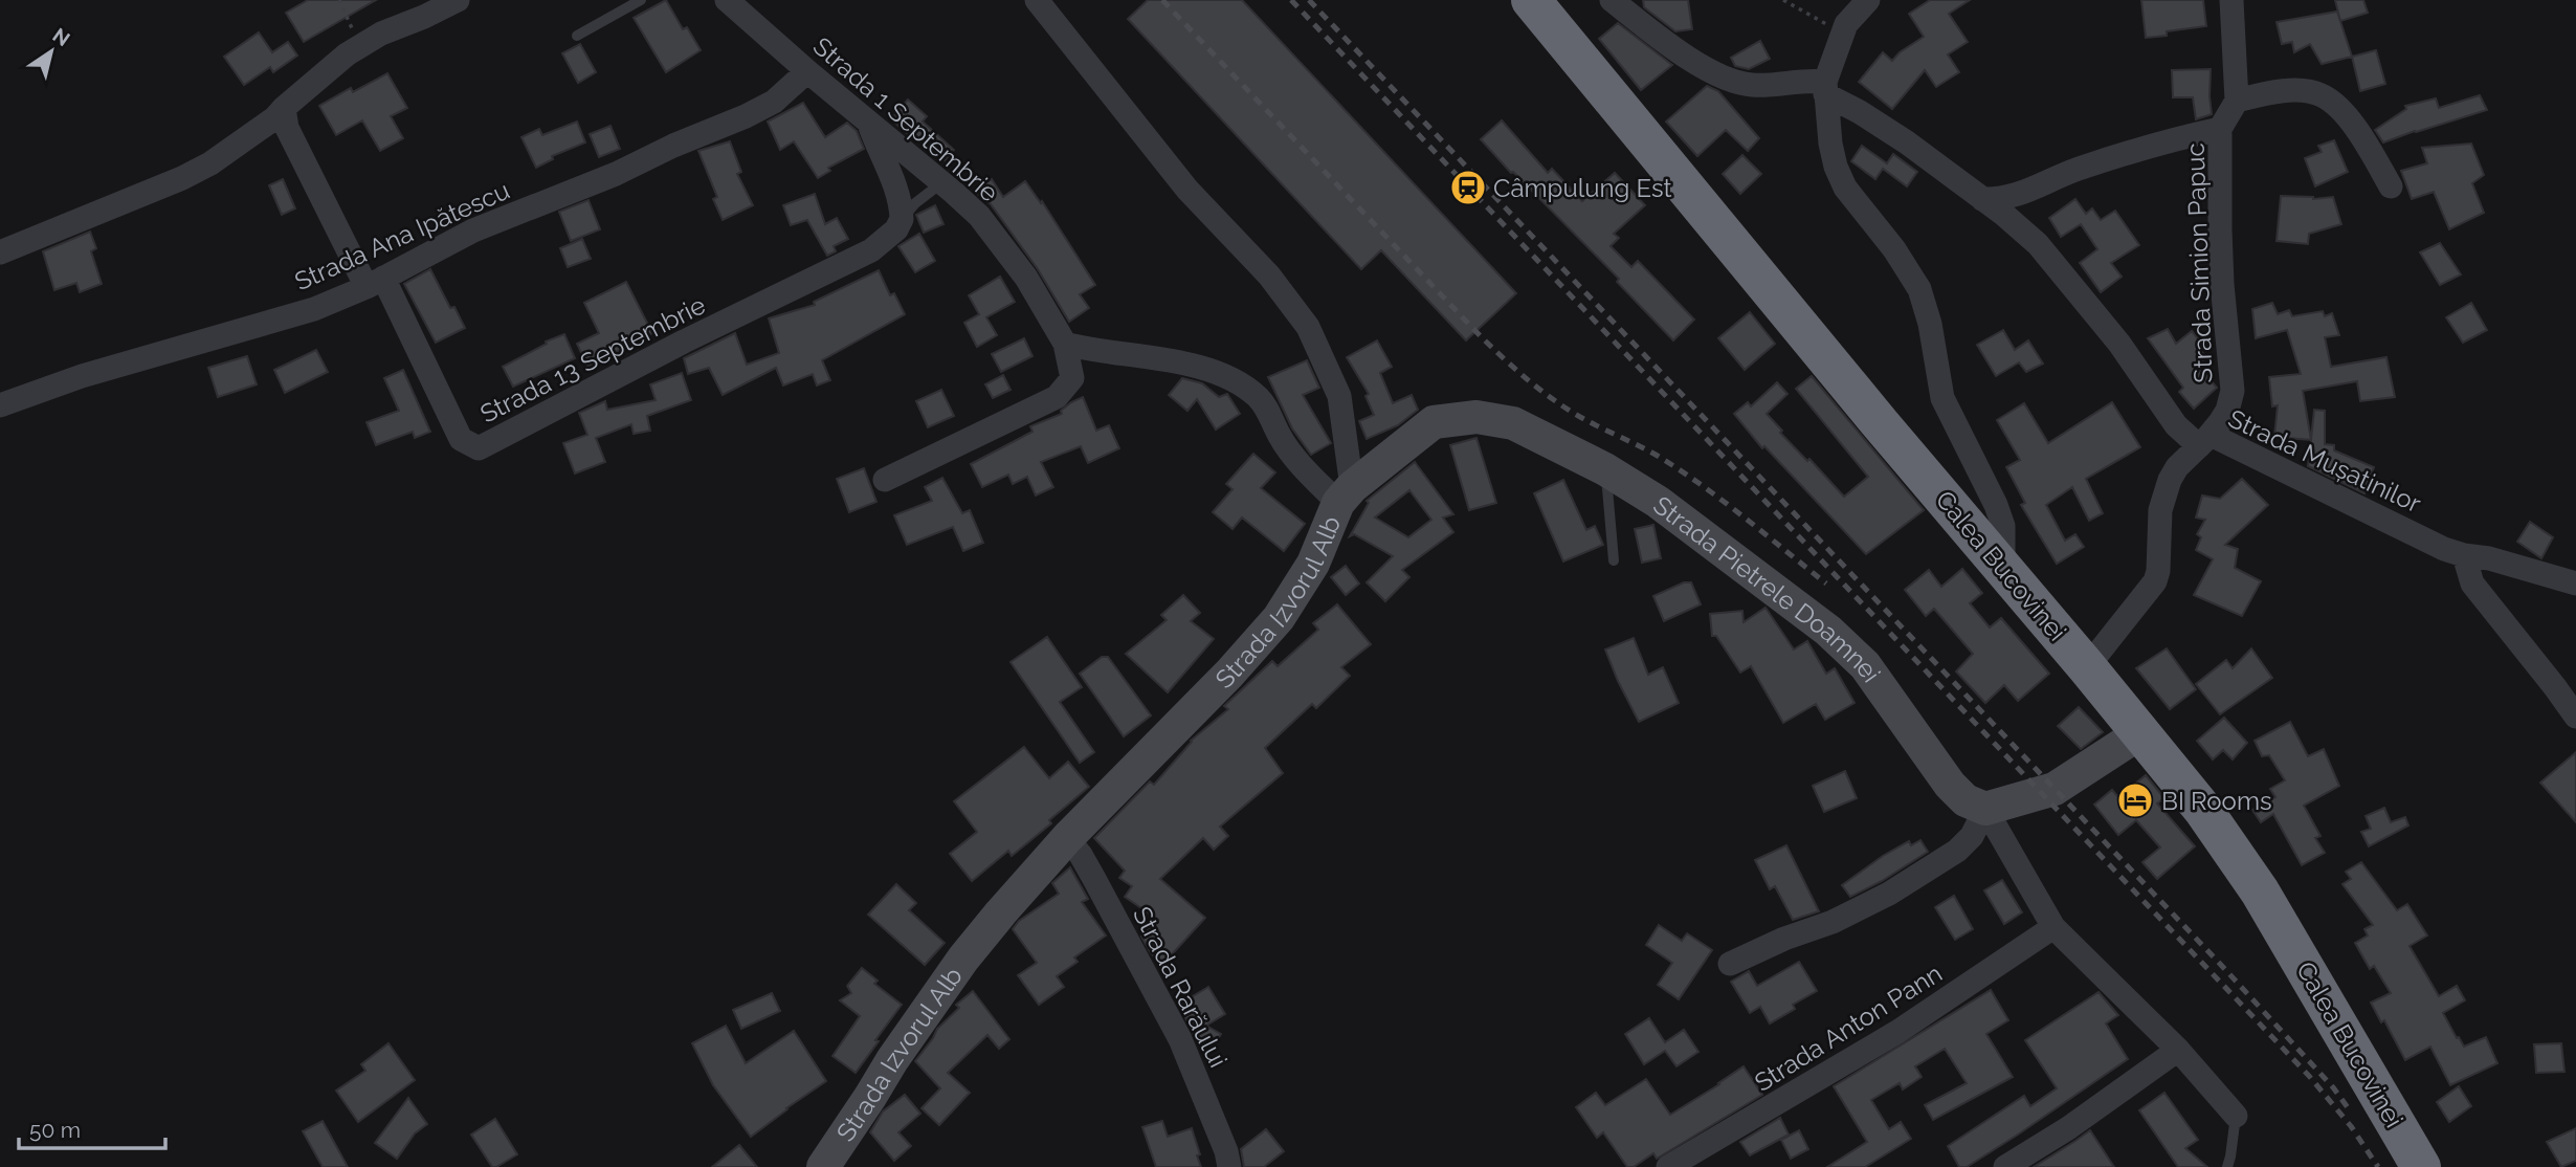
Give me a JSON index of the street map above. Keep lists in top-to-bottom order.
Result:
{
  "streets": {
    "highway": ["Calea Bucovinei"],
    "street": [
      "Strada 1 Septembrie",
      "Strada Ana Ipătescu",
      "Strada Simion Papuc",
      "Strada 13 Septembrie",
      "Strada Mușatinilor",
      "Strada Pietrele Doamnei",
      "Strada Izvorul Alb",
      "Strada Rarăului",
      "Strada Anton Pann"
    ]
  },
  "crossings": [
    ["Strada 1 Septembrie", "Strada Ana Ipătescu"],
    ["Strada 1 Septembrie", "Strada 13 Septembrie"],
    ["Strada Ana Ipătescu", "Strada 13 Septembrie"],
    ["Strada Simion Papuc", "Strada Mușatinilor"],
    ["Strada Mușatinilor", "Calea Bucovinei"],
    ["Strada Pietrele Doamnei", "Strada Izvorul Alb"],
    ["Strada Izvorul Alb", "Strada Rarăului"]
  ],
  "places": {
    "station": ["Câmpulung Est"],
    "hotel": ["BI Rooms"]
  },
  "scale_bar": "50 m",
  "north": "top right"
}
